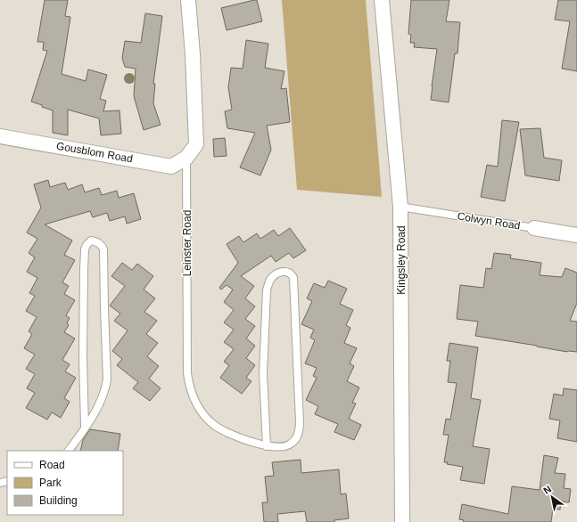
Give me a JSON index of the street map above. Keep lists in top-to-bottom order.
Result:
{
  "streets": {
    "street": ["Gousblom Road", "Colwyn Road", "Kingsley Road"],
    "lane": ["Leinster Road"]
  },
  "crossings": [
    ["Gousblom Road", "Leinster Road"],
    ["Colwyn Road", "Kingsley Road"]
  ],
  "legend": ["Road", "Park", "Building"],
  "north": "top left"
}
